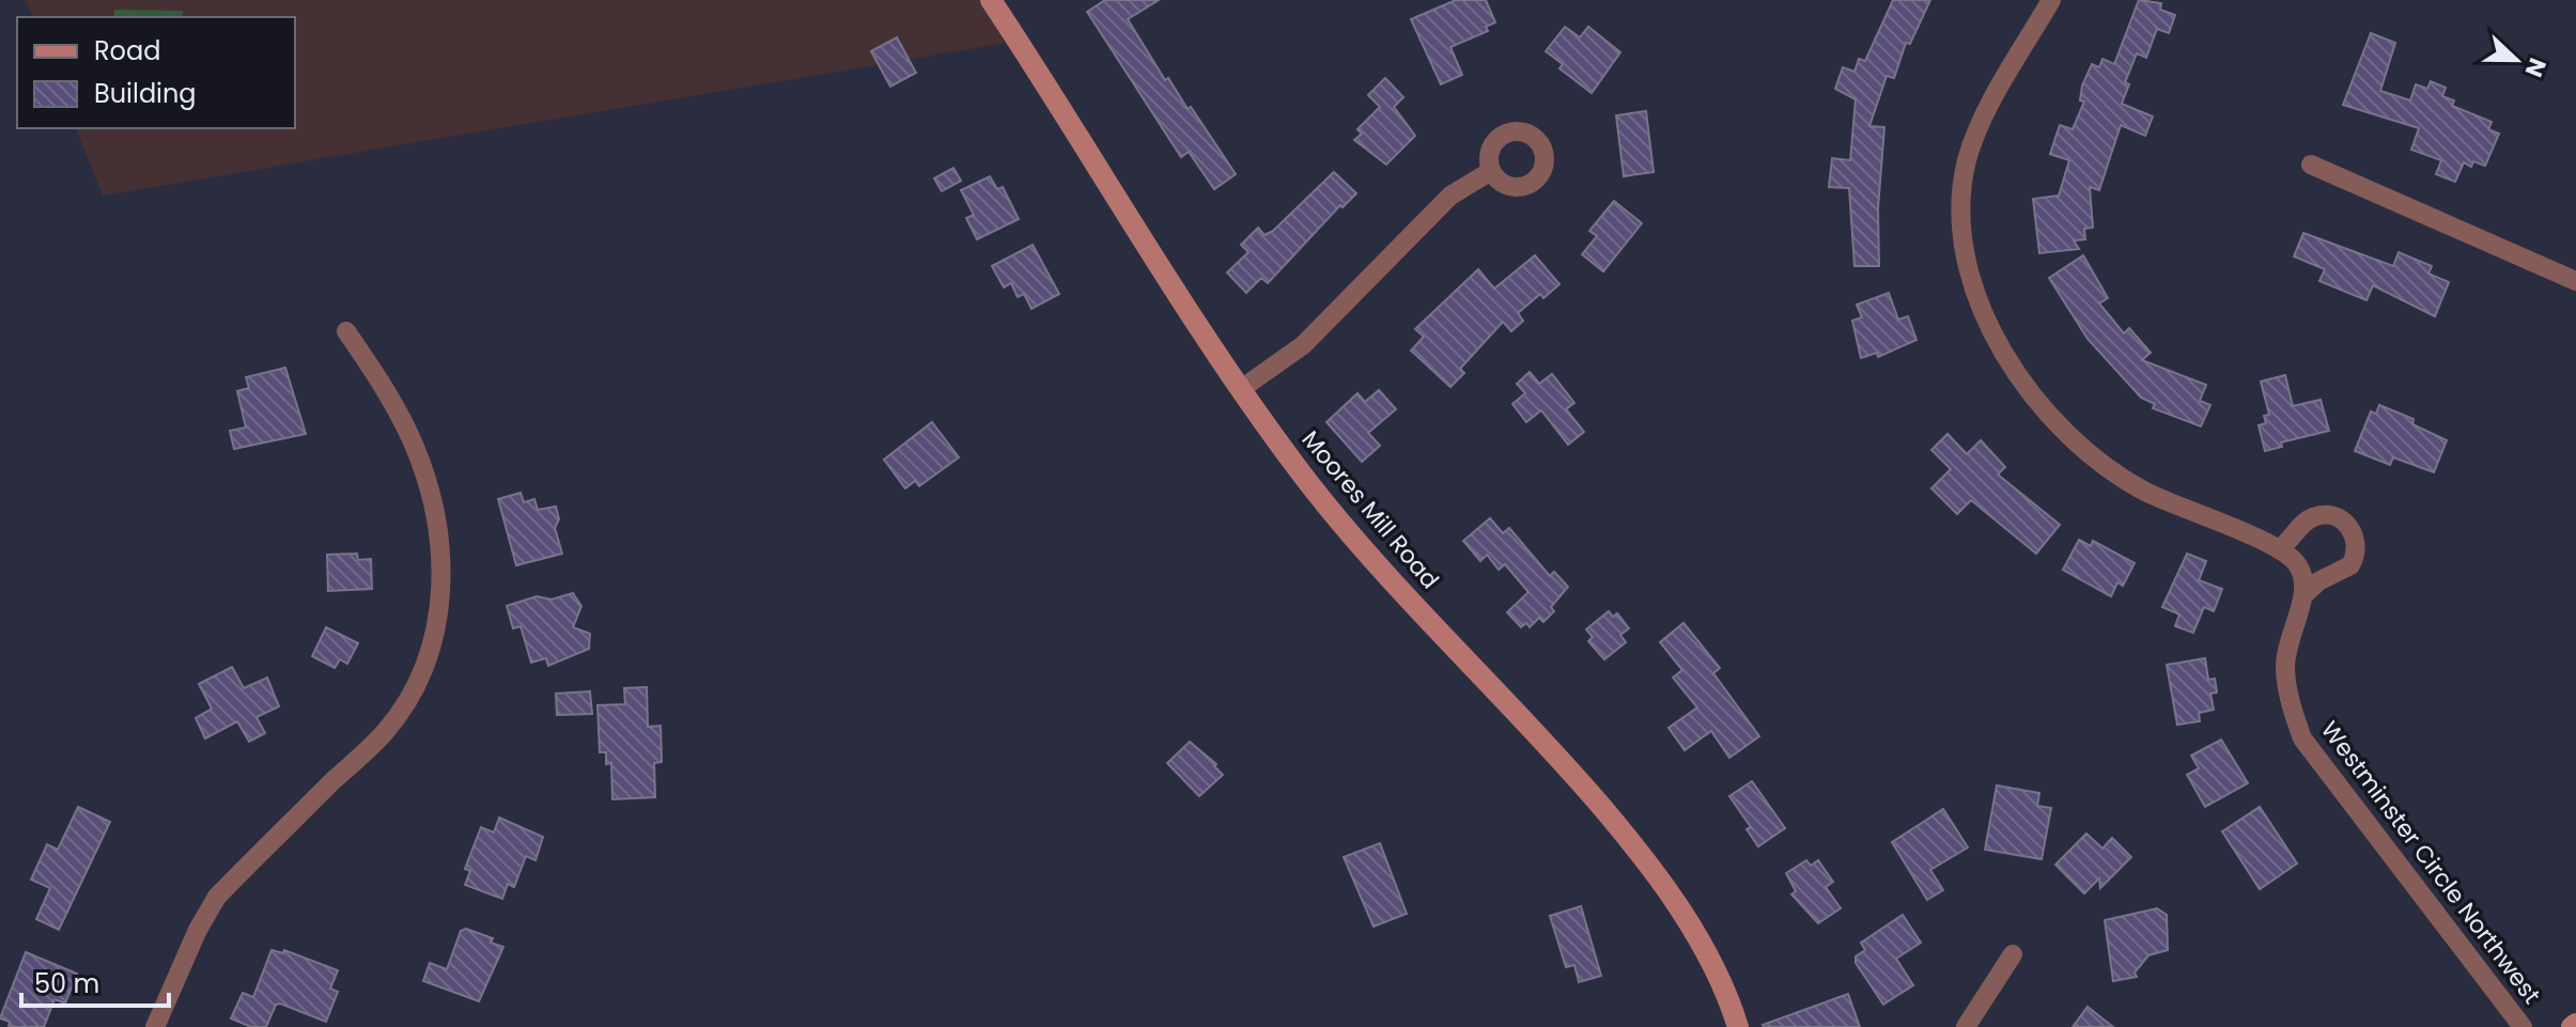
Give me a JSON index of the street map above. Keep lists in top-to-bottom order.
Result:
{
  "streets": {
    "street": ["Moores Mill Road", "Westminster Circle Northwest"]
  },
  "legend": ["Road", "Building"],
  "scale_bar": "50 m",
  "north": "right"
}
